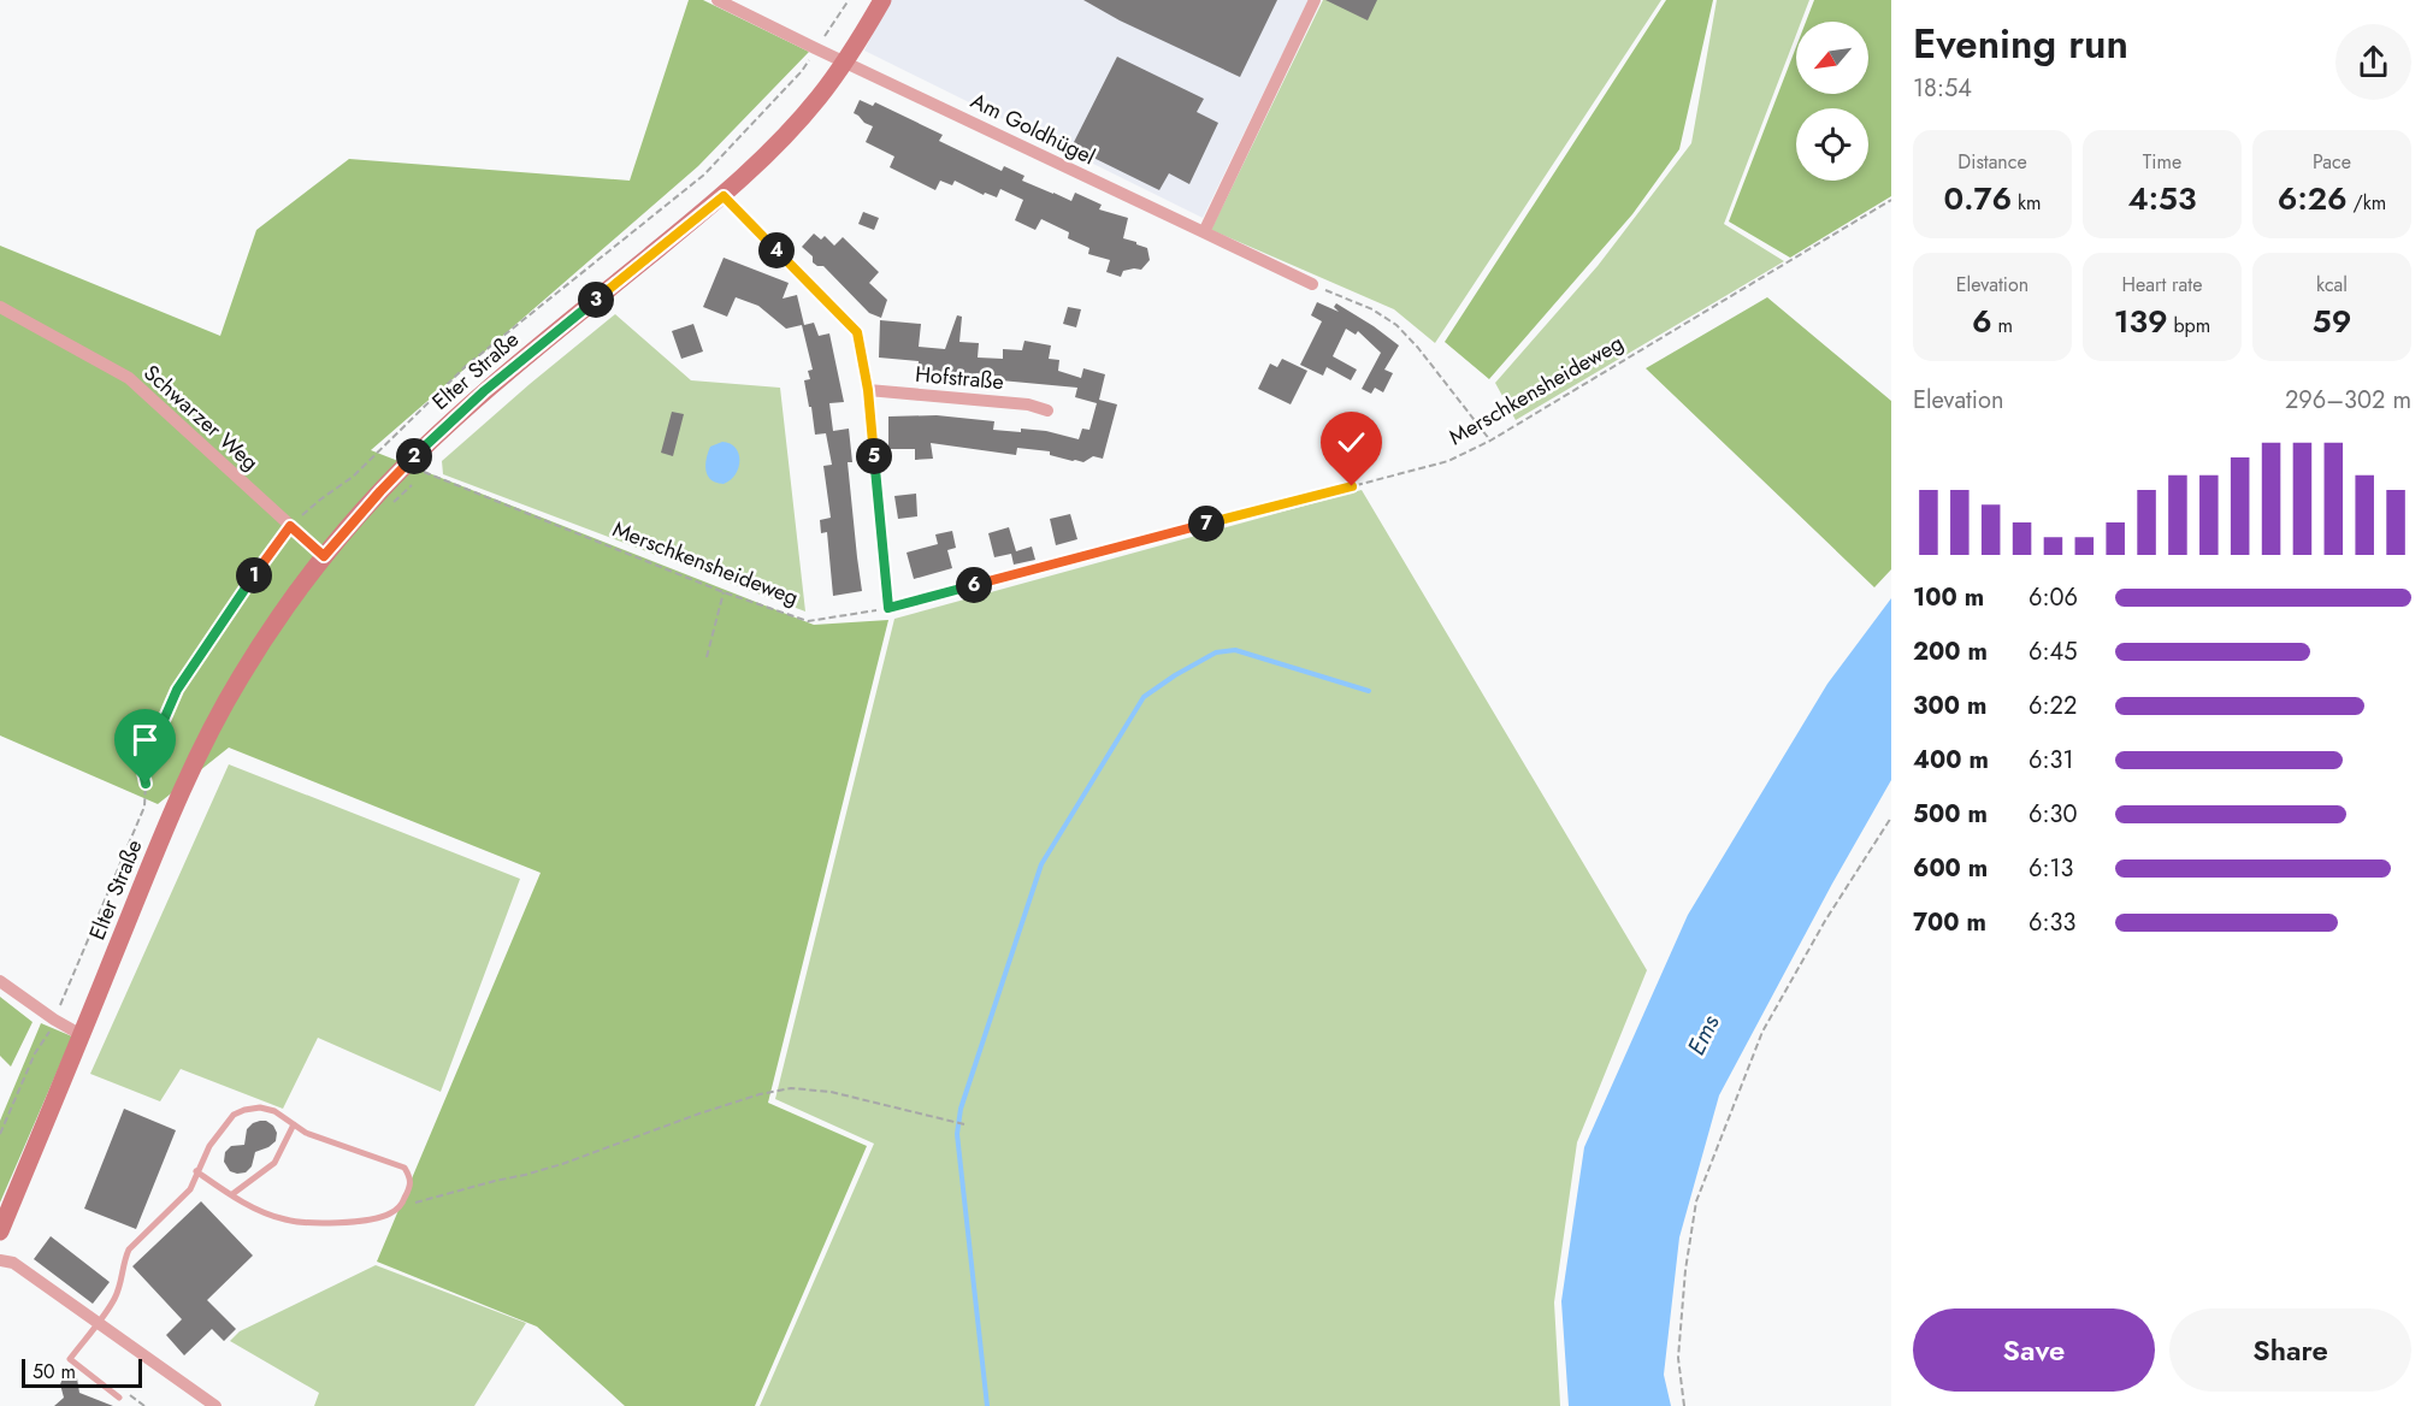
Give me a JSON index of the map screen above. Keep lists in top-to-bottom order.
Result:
{
  "streets": {
    "main road": ["Elter Straße"],
    "street": ["Am Goldhügel", "Hofstraße", "Schwarzer Weg"],
    "path": ["Merschkensheideweg"]
  },
  "crossings": [
    ["Am Goldhügel", "Elter Straße"],
    ["Elter Straße", "Schwarzer Weg"]
  ],
  "water": ["Ems"],
  "scale_bar": "50 m",
  "north": "bottom left",
  "page": {
    "heading": ["Evening run", "18:54"],
    "stats": [
      ["Distance", "0.76 km"],
      ["Time", "4:53"],
      ["Pace", "6:26 /km"],
      ["Elevation", "6 m"],
      ["Heart rate", "139 bpm"],
      ["kcal", "59"]
    ],
    "pins": [
      "4",
      "3",
      "2",
      "5",
      "7",
      "1",
      "6"
    ],
    "chart": ["Elevation", "296–302 m"],
    "list": [
      {
        "name": "100 m",
        "note": "6:06"
      },
      {
        "name": "200 m",
        "note": "6:45"
      },
      {
        "name": "300 m",
        "note": "6:22"
      },
      {
        "name": "400 m",
        "note": "6:31"
      },
      {
        "name": "500 m",
        "note": "6:30"
      },
      {
        "name": "600 m",
        "note": "6:13"
      },
      {
        "name": "700 m",
        "note": "6:33"
      }
    ],
    "buttons": ["Save", "Share"],
    "scale": "50 m"
  }
}
